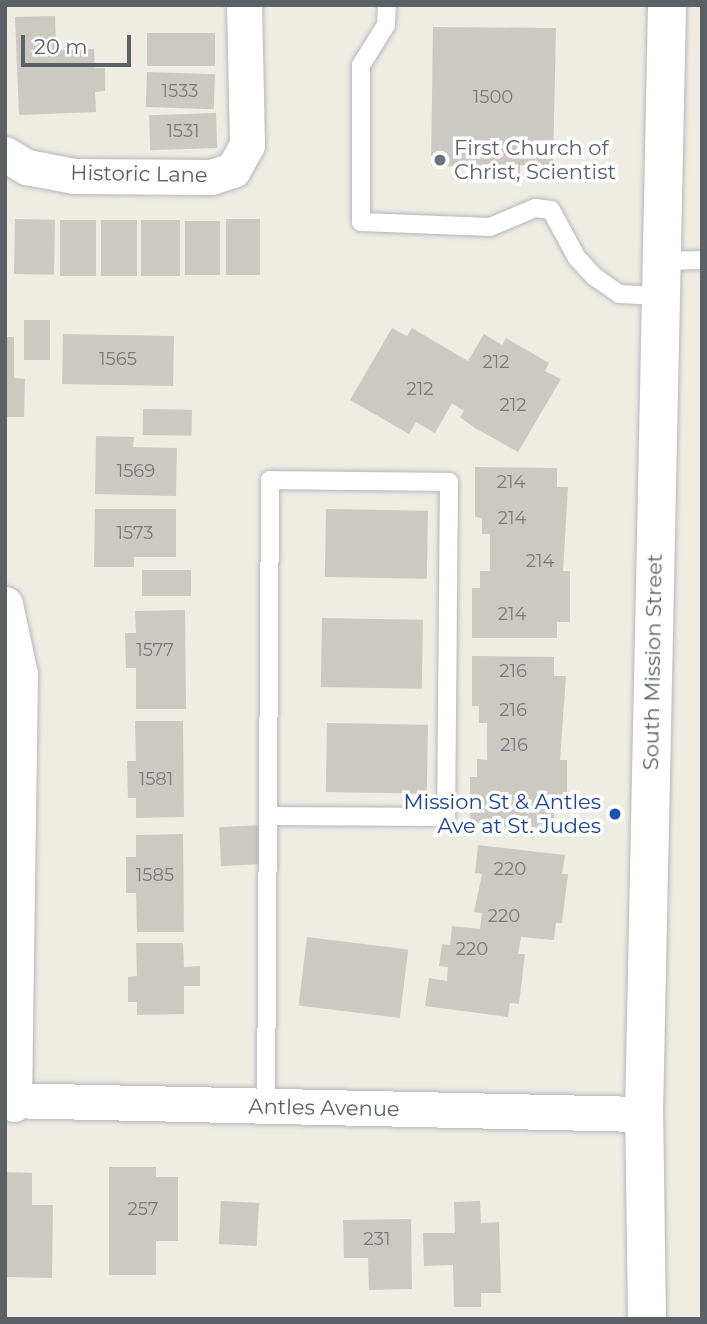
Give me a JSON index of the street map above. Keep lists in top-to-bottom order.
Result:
{
  "streets": {
    "main road": ["South Mission Street"],
    "street": ["Historic Lane", "Antles Avenue"]
  },
  "crossings": [
    ["South Mission Street", "Antles Avenue"]
  ],
  "places": ["First Church of Christ, Scientist", "Mission St & Antles Ave at St. Judes"],
  "house_numbers": [
    "1533",
    "1500",
    "1531",
    "1565",
    "212",
    "212",
    "212",
    "1569",
    "214",
    "214",
    "1573",
    "214",
    "214",
    "1577",
    "216",
    "216",
    "216",
    "1581",
    "220",
    "1585",
    "220",
    "220",
    "257",
    "231"
  ],
  "scale_bar": "20 m"
}
